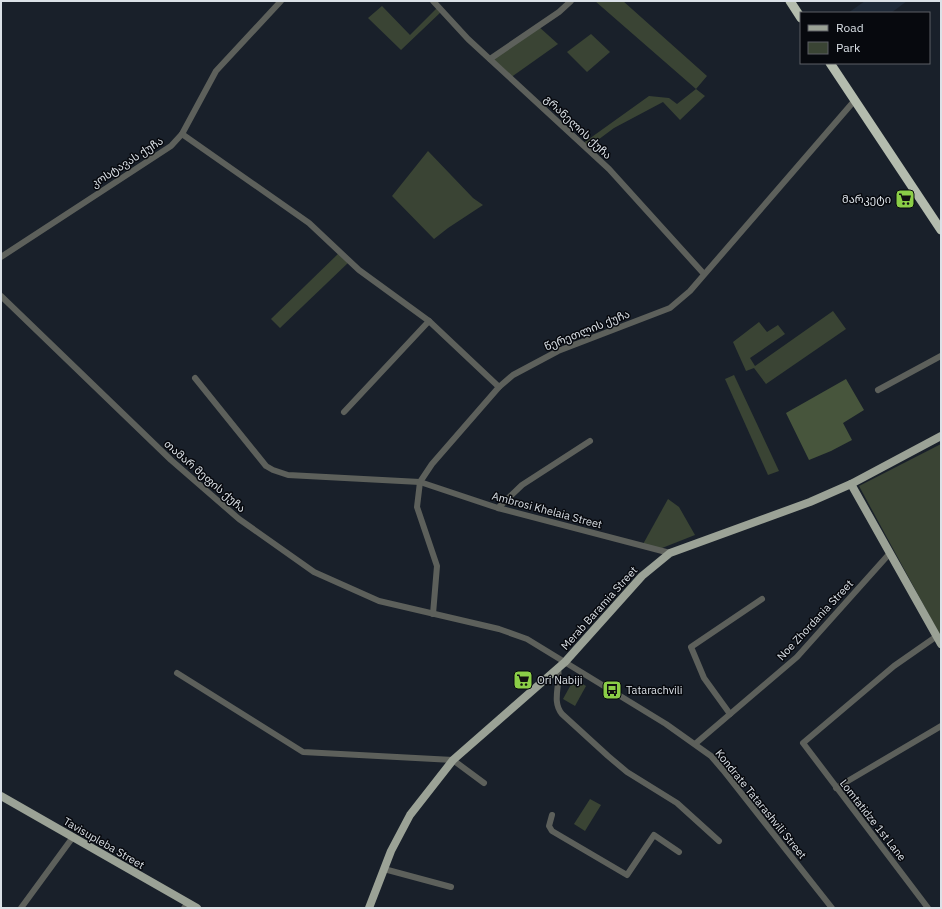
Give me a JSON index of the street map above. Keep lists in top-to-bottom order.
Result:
{
  "streets": {
    "main road": ["Merab Baramia Street", "Tavisupleba Street"],
    "street": [
      "გრანელის ქუჩა",
      "კოსტავას ქუჩა",
      "წერეთლის ქუჩა",
      "თამარ მეფის ქუჩა",
      "Ambrosi Khelaia Street",
      "Noe Zhordania Street",
      "Kondrate Tatarashvili Street",
      "Lomtatidze 1st Lane"
    ]
  },
  "crossings": [
    ["გრანელის ქუჩა", "წერეთლის ქუჩა"],
    ["წერეთლის ქუჩა", "თამარ მეფის ქუჩა"],
    ["წერეთლის ქუჩა", "Ambrosi Khelaia Street"],
    ["თამარ მეფის ქუჩა", "Merab Baramia Street"],
    ["თამარ მეფის ქუჩა", "Kondrate Tatarashvili Street"],
    ["Ambrosi Khelaia Street", "Merab Baramia Street"],
    ["Merab Baramia Street", "Kondrate Tatarashvili Street"],
    ["Noe Zhordania Street", "Kondrate Tatarashvili Street"]
  ],
  "places": {
    "supermarket": ["მარკეტი", "Ori Nabiji"],
    "bus stop": ["Tatarachvili"]
  },
  "legend": ["Road", "Park"]
}
